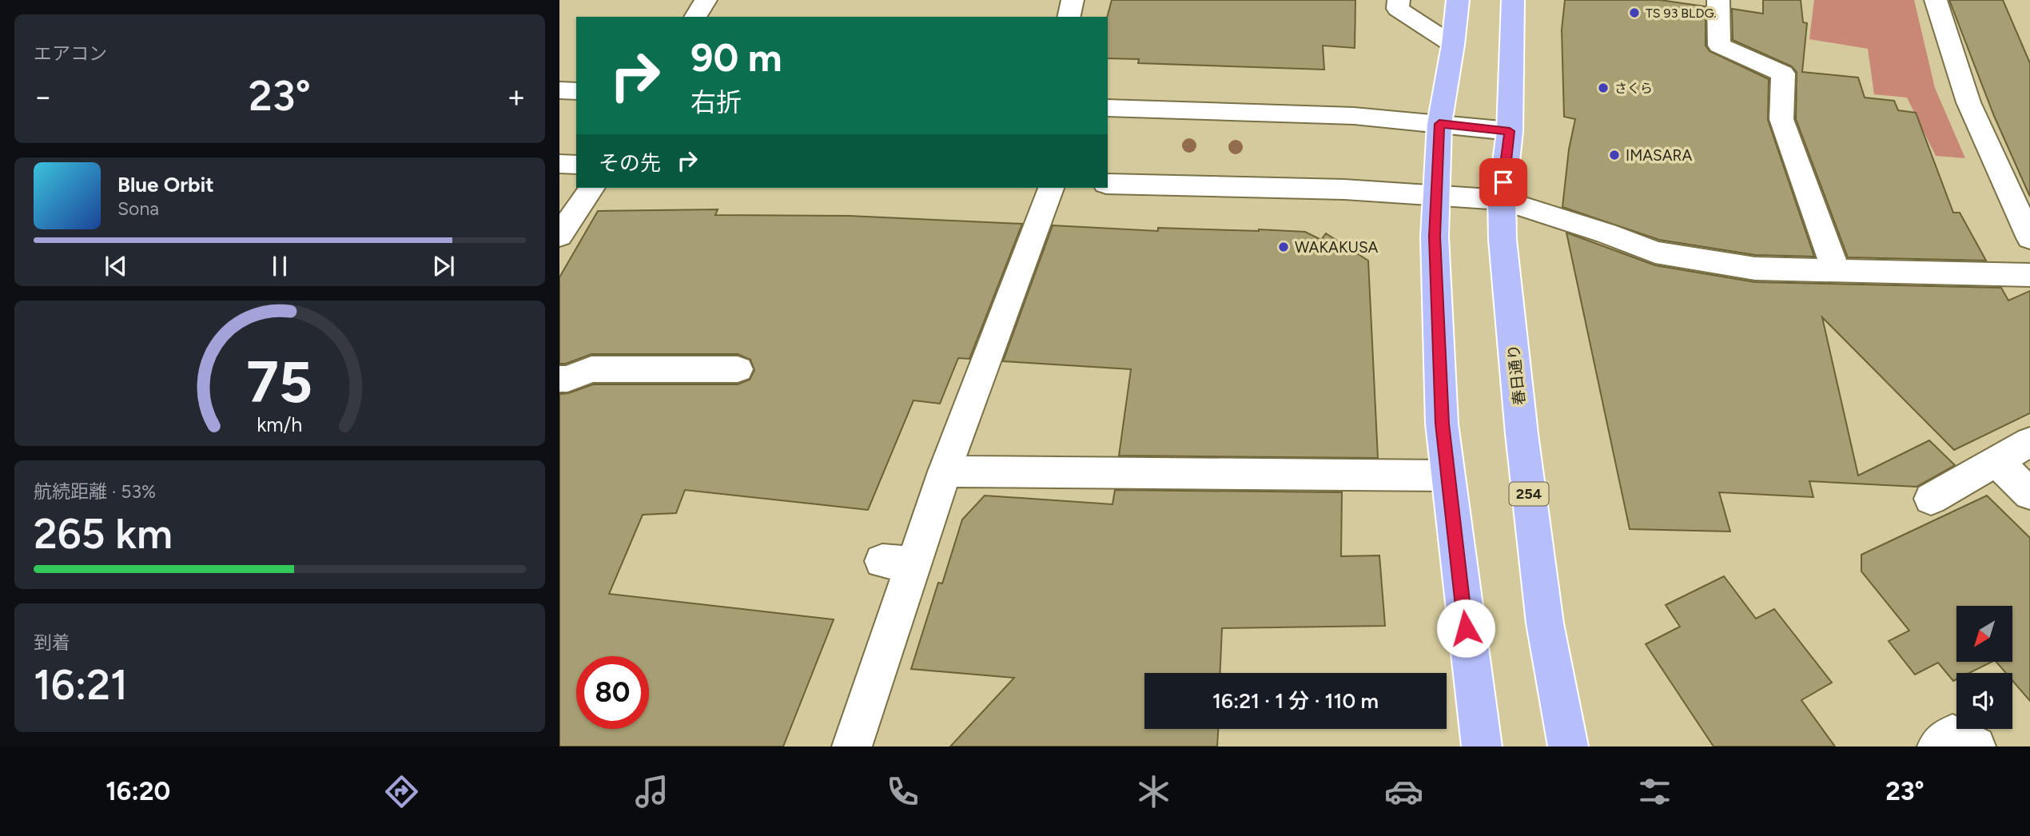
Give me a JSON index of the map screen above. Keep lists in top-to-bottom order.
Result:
{
  "streets": {
    "highway": ["春日通り", "254"]
  },
  "places": [
    "TS 93 BLDG.",
    "さくら",
    "IMASARA",
    "WAKAKUSA"
  ],
  "north": "bottom left",
  "page": {
    "tile": [
      "エアコン",
      ["航続距離 · 53%", "265 km"],
      ["到着", "16:21"]
    ],
    "turn": ["90 m", "右折"],
    "heat": ["−", "23°", "+"],
    "then": "その先",
    "song": ["Blue Orbit", "Sona"],
    "limit": "80",
    "trip": "16:21 · 1 分 · 110 m",
    "tabs": ["16:20", "23°"],
    "gauge": ["75", "km/h"]
  }
}
